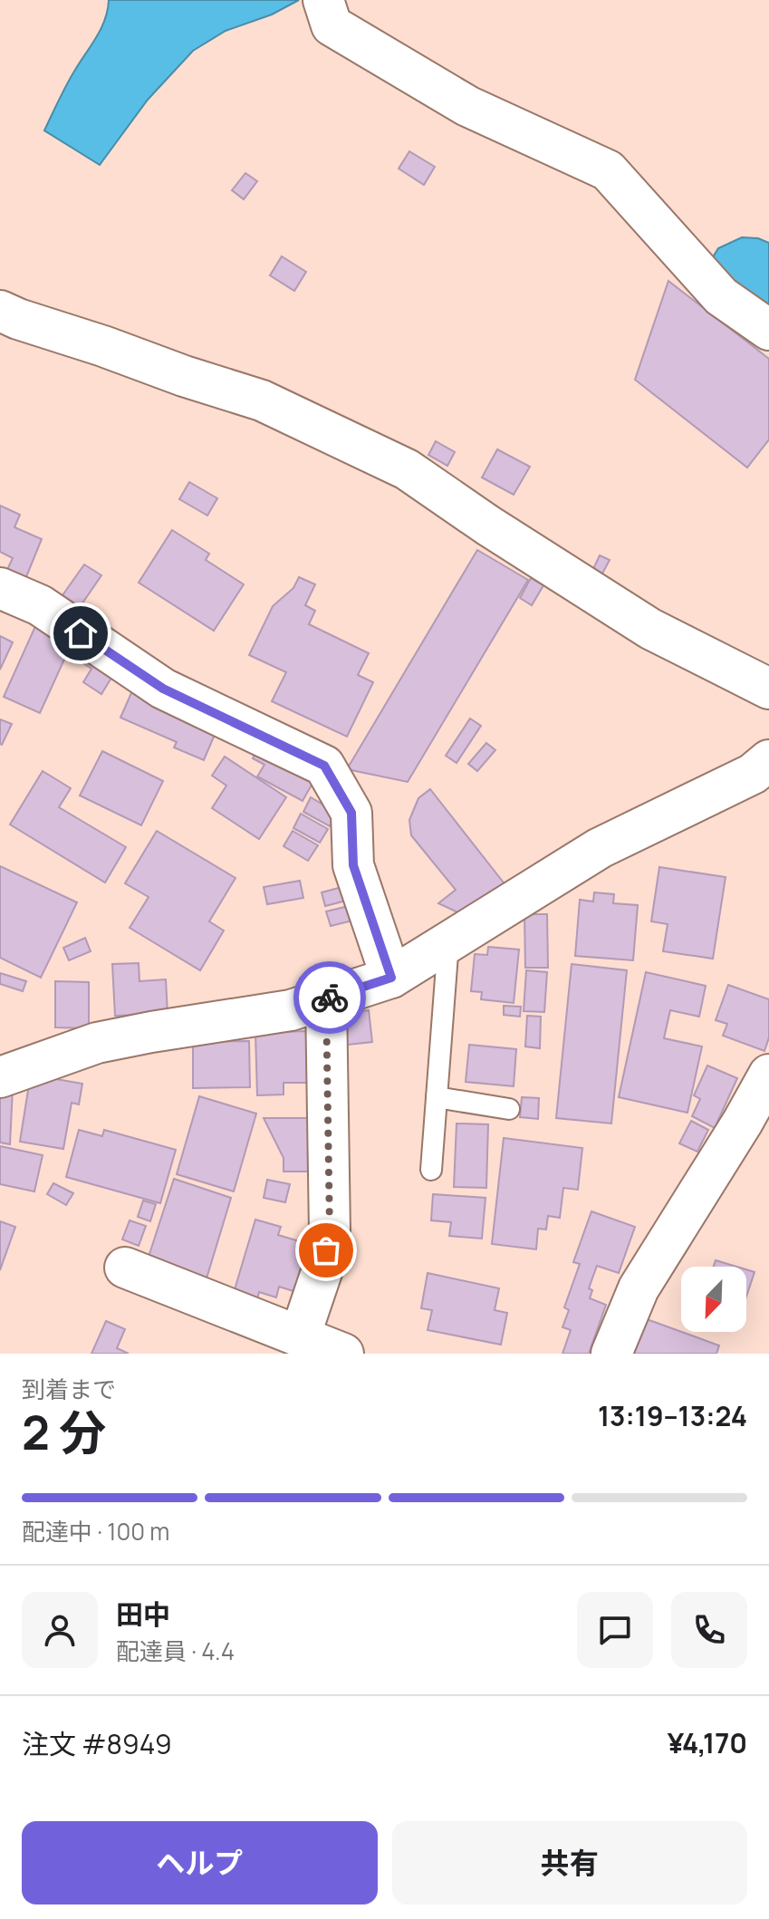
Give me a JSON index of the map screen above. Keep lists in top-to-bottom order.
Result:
{
  "north": "bottom left",
  "page": {
    "heading": ["2 分", "到着まで", "13:19–13:24"],
    "panel": [
      "田中",
      "配達員 · 4.4",
      "注文 #8949",
      "¥4,170"
    ],
    "bar": "配達中 · 100 m",
    "buttons": ["ヘルプ", "共有"]
  }
}
